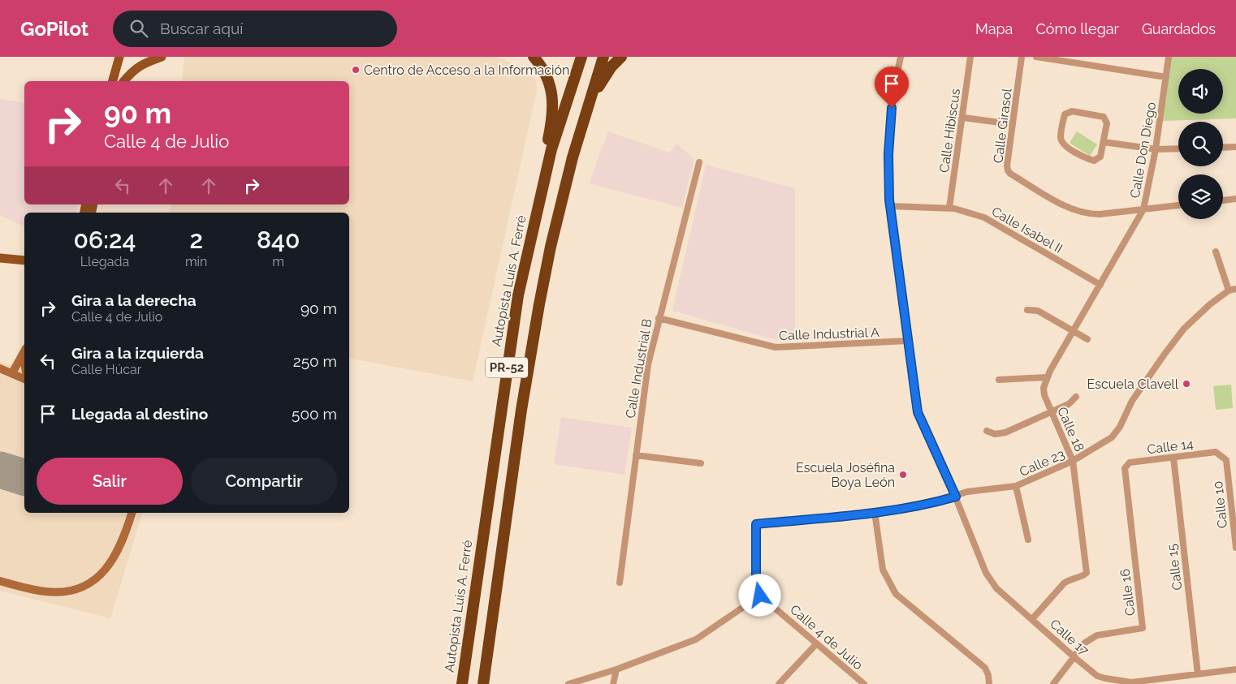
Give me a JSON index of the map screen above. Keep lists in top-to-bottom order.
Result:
{
  "streets": {
    "highway": ["Autopista Luis A. Ferré", "PR-52"],
    "street": [
      "Calle Girasol",
      "Calle Hibiscus",
      "Calle Don Diego",
      "Calle Isabel II",
      "Calle Industrial A",
      "Calle Industrial B",
      "Calle 18",
      "Calle 14",
      "Calle 23",
      "Calle 10",
      "Calle 15",
      "Calle 16",
      "Calle 4 de Julio",
      "Calle 17"
    ]
  },
  "crossings": [
    ["Calle Girasol", "Calle Don Diego"],
    ["Calle Hibiscus", "Calle Isabel II"],
    ["Calle Don Diego", "Calle Isabel II"],
    ["Calle Don Diego", "Calle 18"],
    ["Calle Isabel II", "Calle 18"],
    ["Calle Isabel II", "Calle 17"],
    ["Calle Industrial A", "Calle Industrial B"],
    ["Calle Industrial A", "Calle 17"],
    ["Calle 18", "Calle 23"],
    ["Calle 18", "Calle 17"],
    ["Calle 14", "Calle 10"],
    ["Calle 14", "Calle 15"],
    ["Calle 14", "Calle 16"],
    ["Calle 23", "Calle 17"],
    ["Calle 15", "Calle 17"],
    ["Calle 16", "Calle 17"]
  ],
  "places": ["Centro de Acceso a la Información", "Escuela Clavell", "Escuela Joséfina Boya León"],
  "page": {
    "header": "GoPilot",
    "search": "Buscar aquí",
    "nav": ["Mapa", "Cómo llegar", "Guardados"],
    "turn": ["90 m", "Calle 4 de Julio"],
    "eta": [
      "06:24",
      "Llegada",
      "2",
      "min",
      "840",
      "m"
    ],
    "list": [
      {
        "name": "Gira a la derecha",
        "note": "Calle 4 de Julio",
        "value": "90 m"
      },
      {
        "name": "Gira a la izquierda",
        "note": "Calle Húcar",
        "value": "250 m"
      },
      {
        "name": "Llegada al destino",
        "value": "500 m"
      }
    ],
    "buttons": ["Salir", "Compartir"]
  }
}
